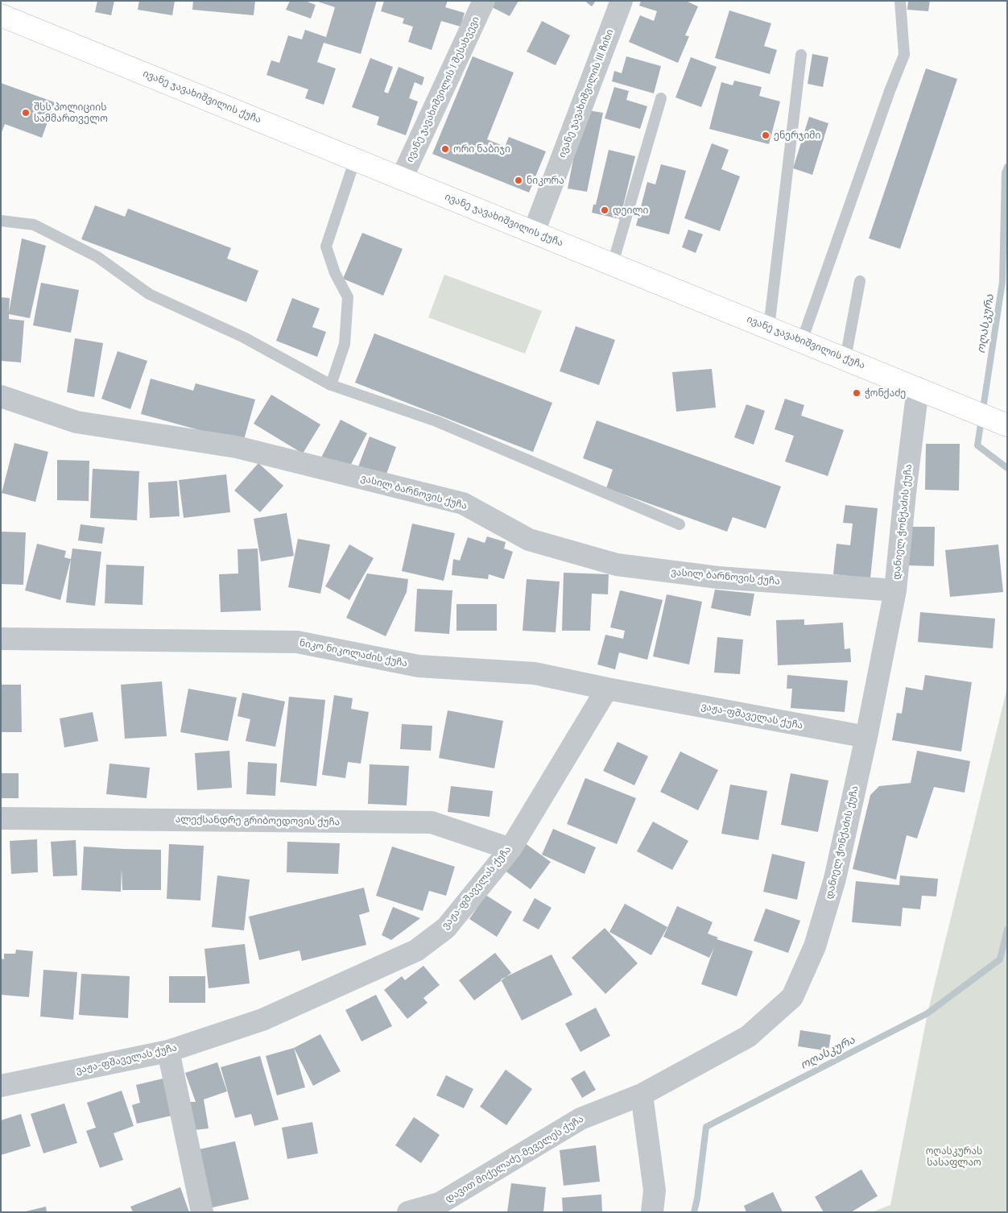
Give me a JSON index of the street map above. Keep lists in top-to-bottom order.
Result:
{
  "streets": {
    "main road": ["ივანე ჯავახიშვილის ქუჩა"],
    "street": [
      "ივანე ჯავახიშვილის I შესახვევი",
      "ივანე ჯავახიშვილის III ჩიხი",
      "ვასილ ბარნოვის ქუჩა",
      "დანიელ ჭონქაძის ქუჩა",
      "ნიკო ნიკოლაძის ქუჩა",
      "ვაჟა-ფშაველას ქუჩა",
      "ალექსანდრე გრიბოედოვის ქუჩა",
      "დავით მიქელაძე-მეველეს ქუჩა"
    ]
  },
  "crossings": [
    ["ივანე ჯავახიშვილის I შესახვევი", "ივანე ჯავახიშვილის ქუჩა"],
    ["ივანე ჯავახიშვილის III ჩიხი", "ივანე ჯავახიშვილის ქუჩა"],
    ["ივანე ჯავახიშვილის ქუჩა", "დანიელ ჭონქაძის ქუჩა"],
    ["ვასილ ბარნოვის ქუჩა", "დანიელ ჭონქაძის ქუჩა"],
    ["დანიელ ჭონქაძის ქუჩა", "ვაჟა-ფშაველას ქუჩა"],
    ["დანიელ ჭონქაძის ქუჩა", "დავით მიქელაძე-მეველეს ქუჩა"],
    ["ნიკო ნიკოლაძის ქუჩა", "ვაჟა-ფშაველას ქუჩა"],
    ["ვაჟა-ფშაველას ქუჩა", "ალექსანდრე გრიბოედოვის ქუჩა"]
  ],
  "water": ["ოღასკურა"],
  "parks": ["ოღასკურას სასაფლაო"],
  "places": [
    "შსს პოლიციის სამმართველო",
    "ენერჯიმი",
    "ორი ნაბიჯი",
    "ნიკორა",
    "დეილი",
    "ჭონქაძე"
  ]
}
